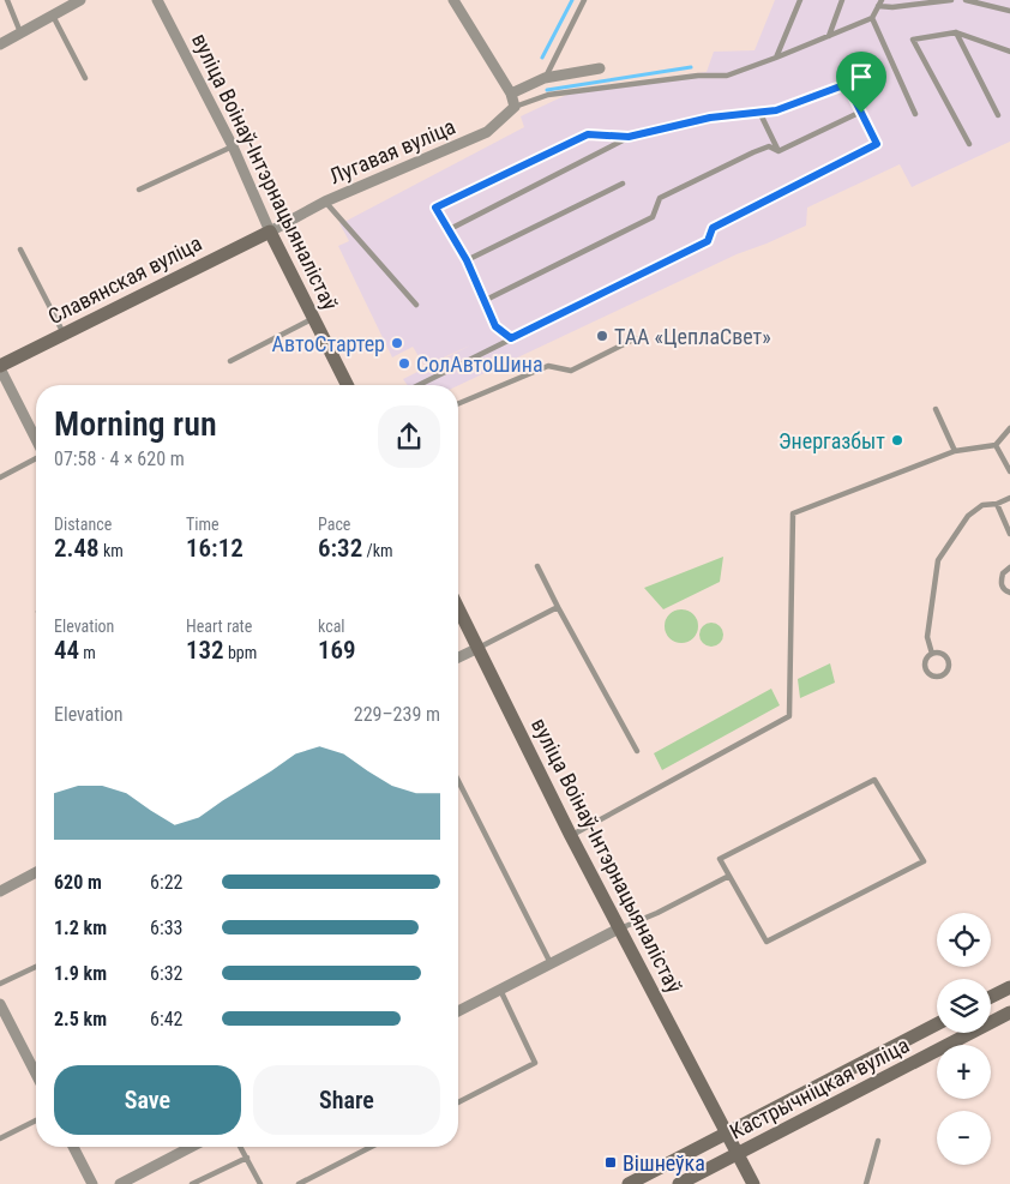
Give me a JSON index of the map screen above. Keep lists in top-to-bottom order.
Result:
{
  "streets": {
    "street": [
      "Лугавая вуліца",
      "вуліца Воінаў-Інтэрнацыяналістаў",
      "Славянская вуліца",
      "Кастрычніцкая вуліца"
    ]
  },
  "crossings": [
    ["Лугавая вуліца", "вуліца Воінаў-Інтэрнацыяналістаў"],
    ["Лугавая вуліца", "Славянская вуліца"],
    ["вуліца Воінаў-Інтэрнацыяналістаў", "Славянская вуліца"],
    ["вуліца Воінаў-Інтэрнацыяналістаў", "Кастрычніцкая вуліца"]
  ],
  "places": {
    "other": [
      "ТАА «ЦеплаСвет»",
      "АвтоСтартер",
      "СолАвтоШина",
      "Энергазбыт"
    ],
    "transit": ["Вішнеўка"]
  },
  "page": {
    "heading": ["Morning run", "07:58 · 4 × 620 m"],
    "stats": [
      ["Distance", "2.48 km"],
      ["Time", "16:12"],
      ["Pace", "6:32 /km"],
      ["Elevation", "44 m"],
      ["Heart rate", "132 bpm"],
      ["kcal", "169"]
    ],
    "chart": ["Elevation", "229–239 m"],
    "list": [
      {
        "name": "620 m",
        "note": "6:22"
      },
      {
        "name": "1.2 km",
        "note": "6:33"
      },
      {
        "name": "1.9 km",
        "note": "6:32"
      },
      {
        "name": "2.5 km",
        "note": "6:42"
      }
    ],
    "map_buttons": ["+", "−"],
    "buttons": ["Save", "Share"]
  }
}
